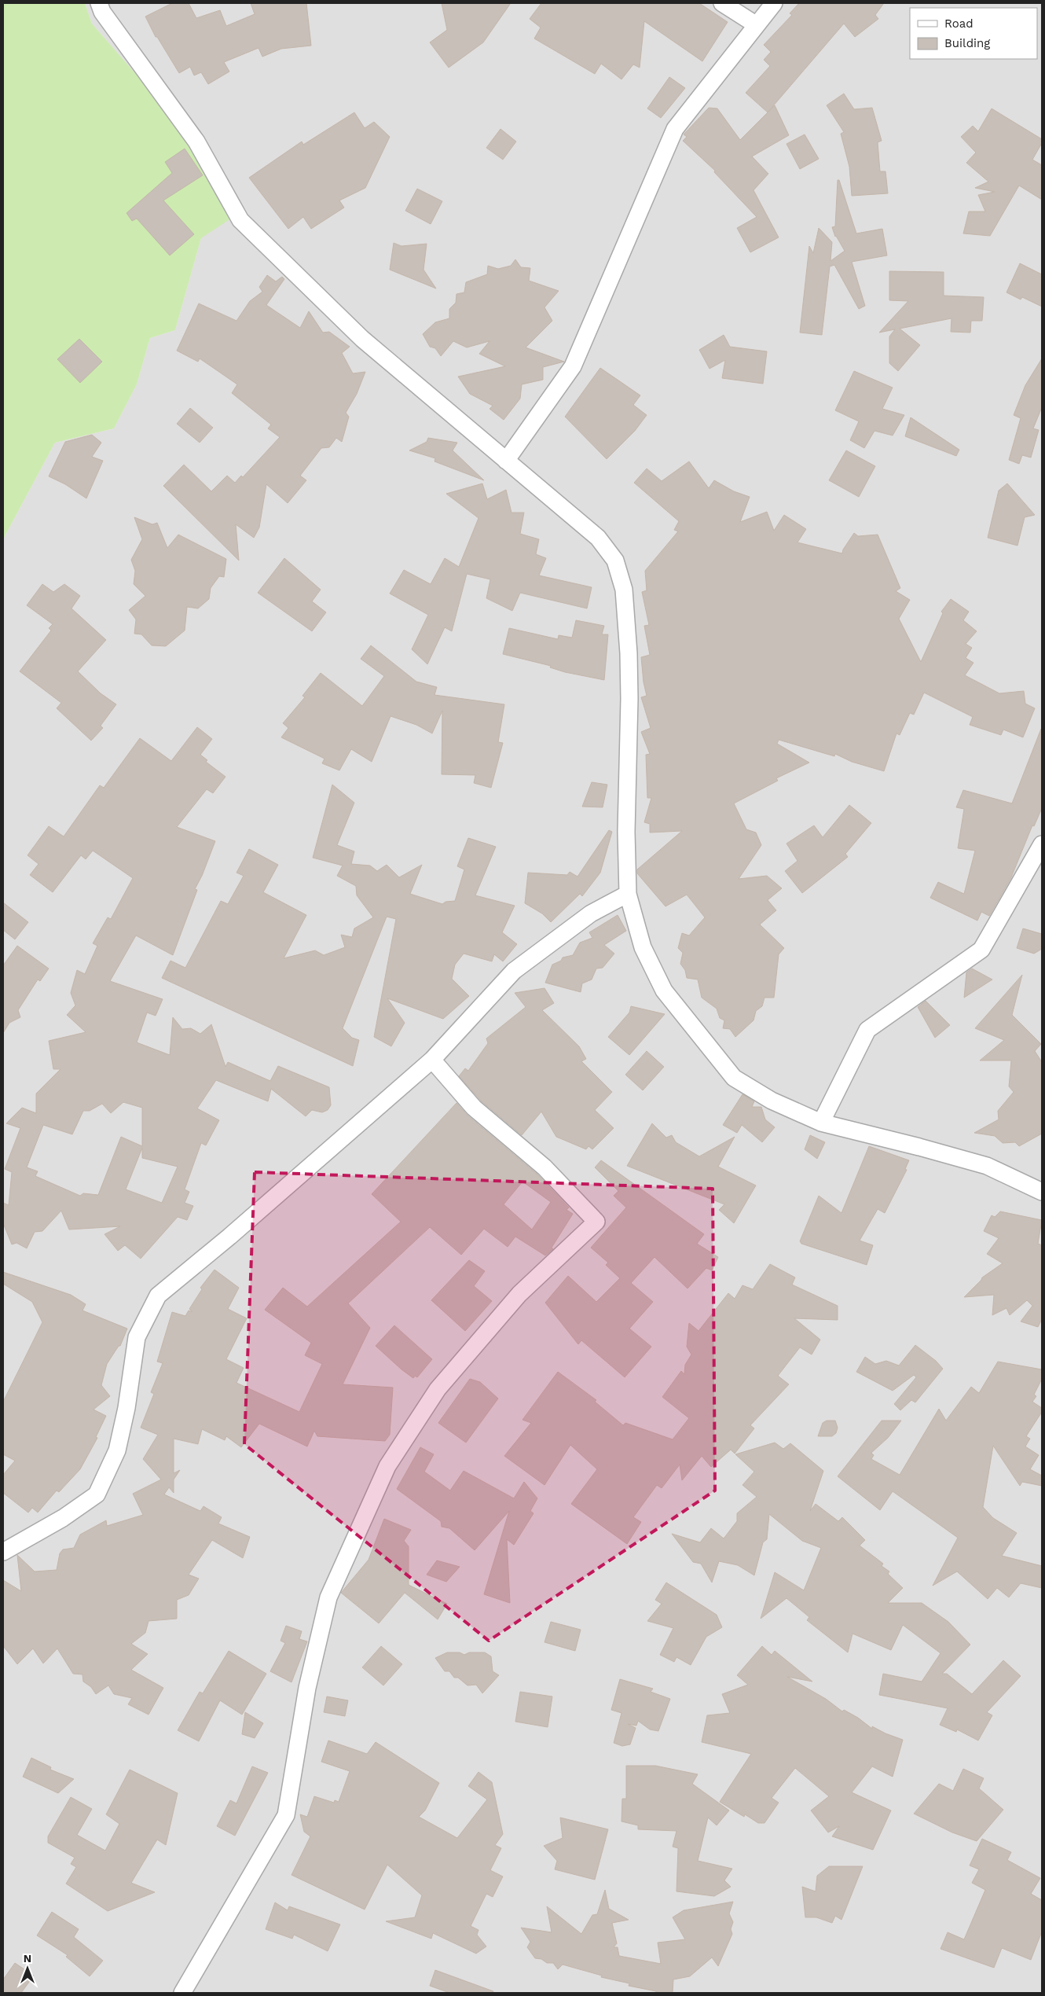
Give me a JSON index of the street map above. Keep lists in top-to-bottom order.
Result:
{
  "legend": ["Road", "Building"],
  "north": "top"
}
